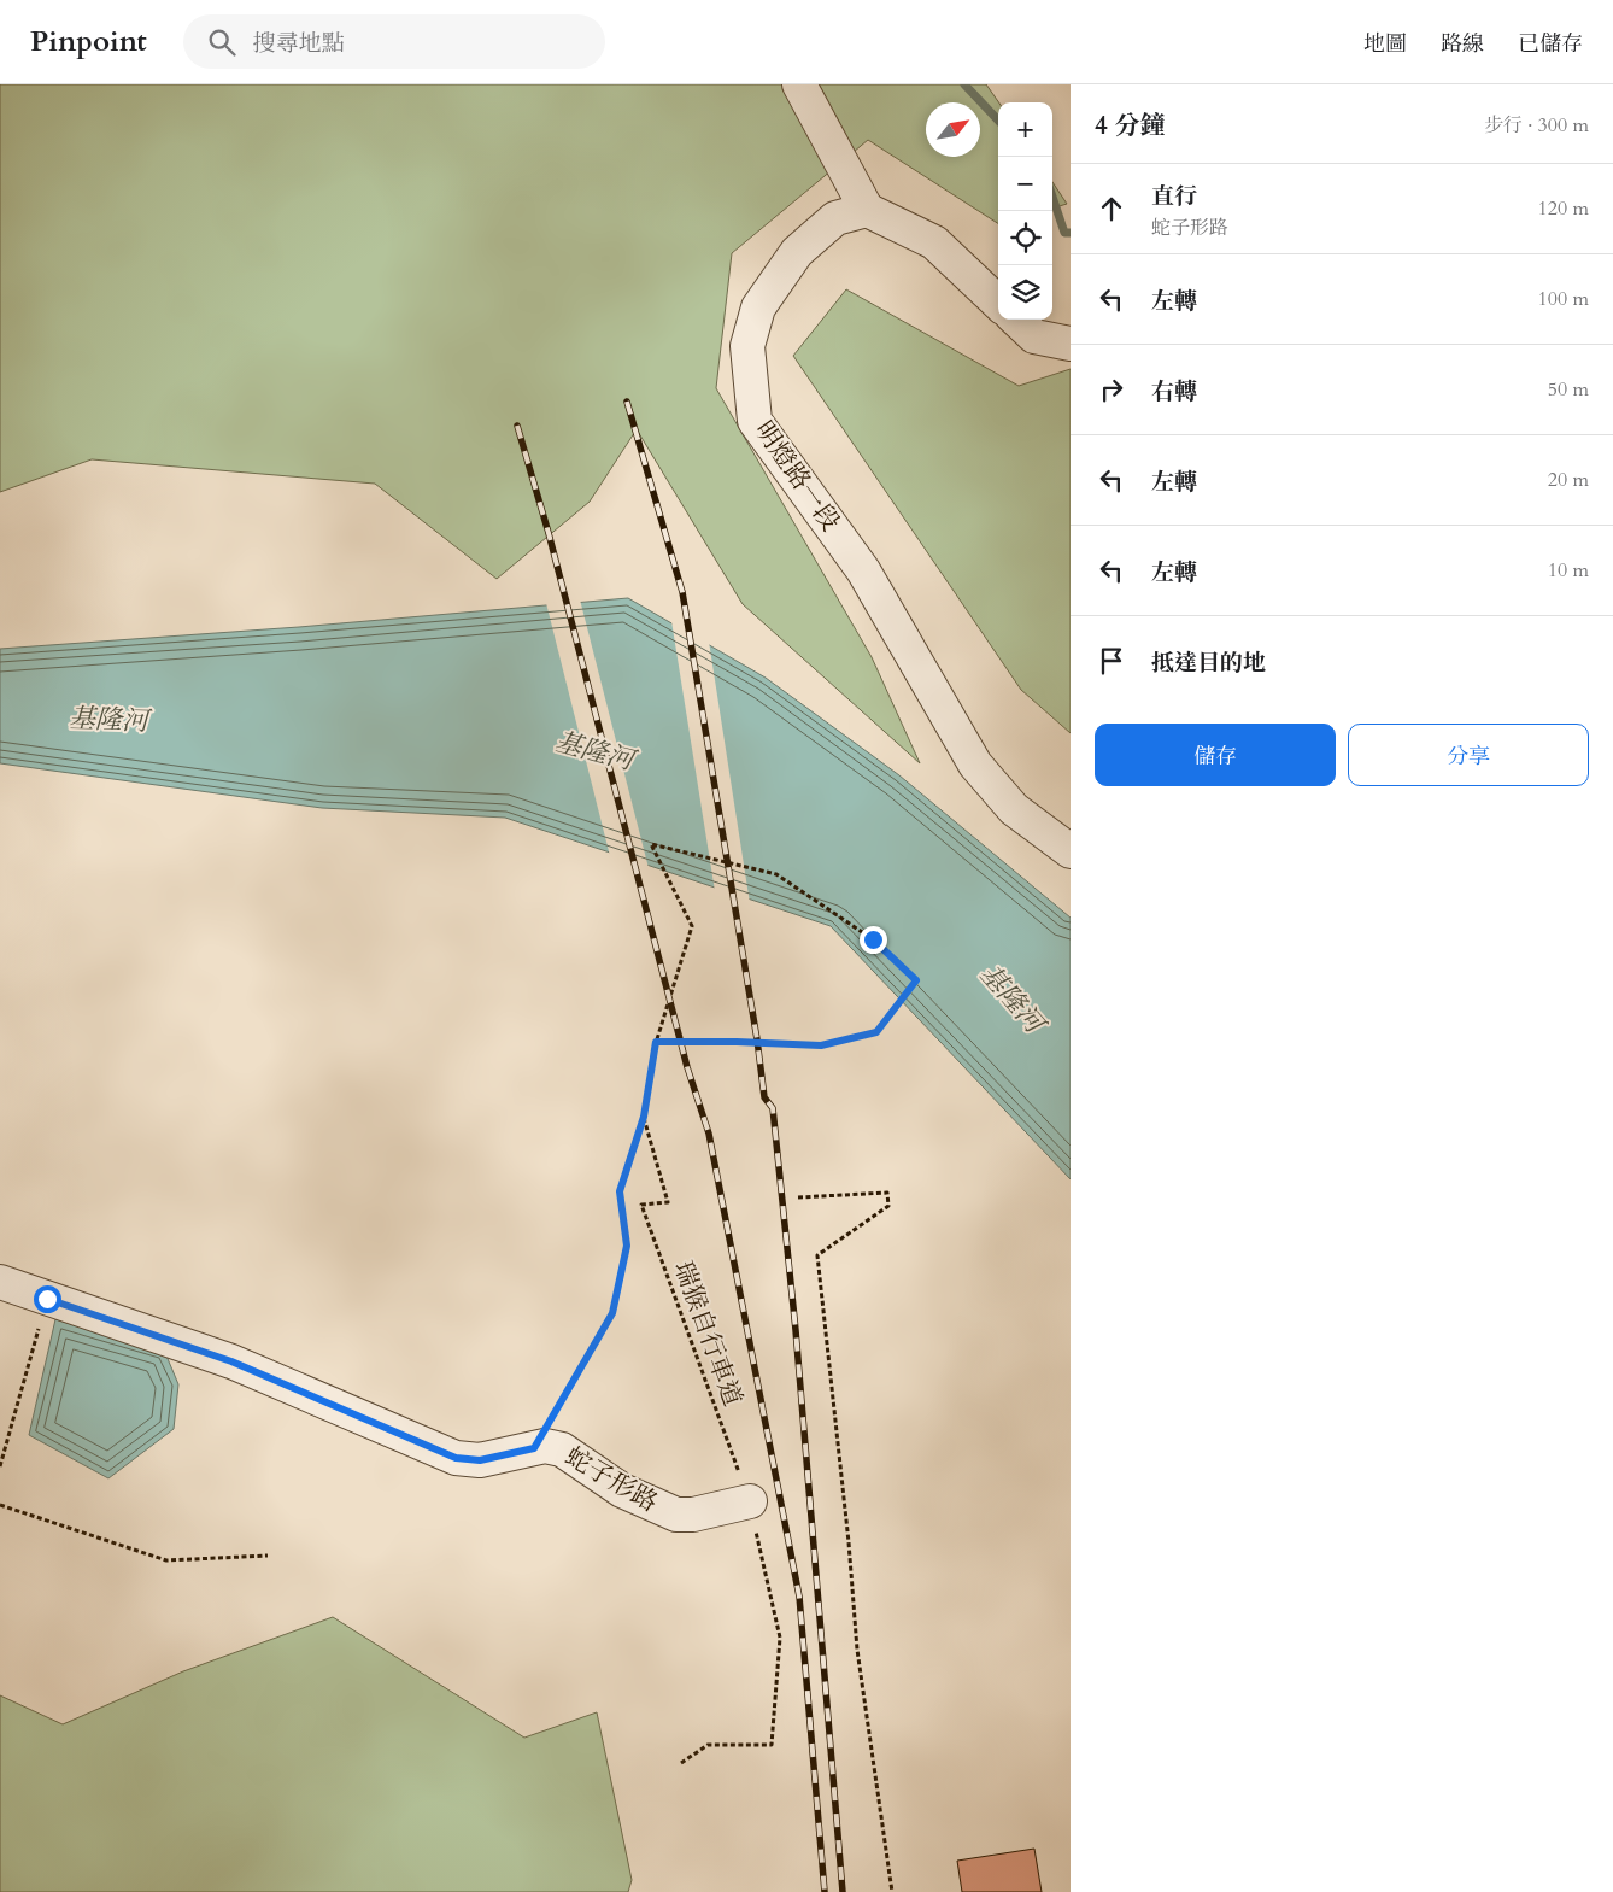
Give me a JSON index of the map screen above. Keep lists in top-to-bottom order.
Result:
{
  "streets": {
    "street": ["明燈路一段", "蛇子形路"],
    "path": ["瑞猴自行車道"]
  },
  "crossings": [
    ["瑞猴自行車道", "蛇子形路"]
  ],
  "water": ["基隆河"],
  "north": "top right",
  "page": {
    "header": "Pinpoint",
    "search": "搜尋地點",
    "nav": ["地圖", "路線", "已儲存"],
    "heading": ["4 分鐘", "步行 · 300 m"],
    "map_buttons": ["+", "−"],
    "list": [
      ["直行", "蛇子形路", "120 m"],
      ["左轉", "100 m"],
      ["右轉", "50 m"],
      ["左轉", "20 m"],
      ["左轉", "10 m"],
      "抵達目的地"
    ],
    "buttons": ["儲存", "分享"]
  }
}
